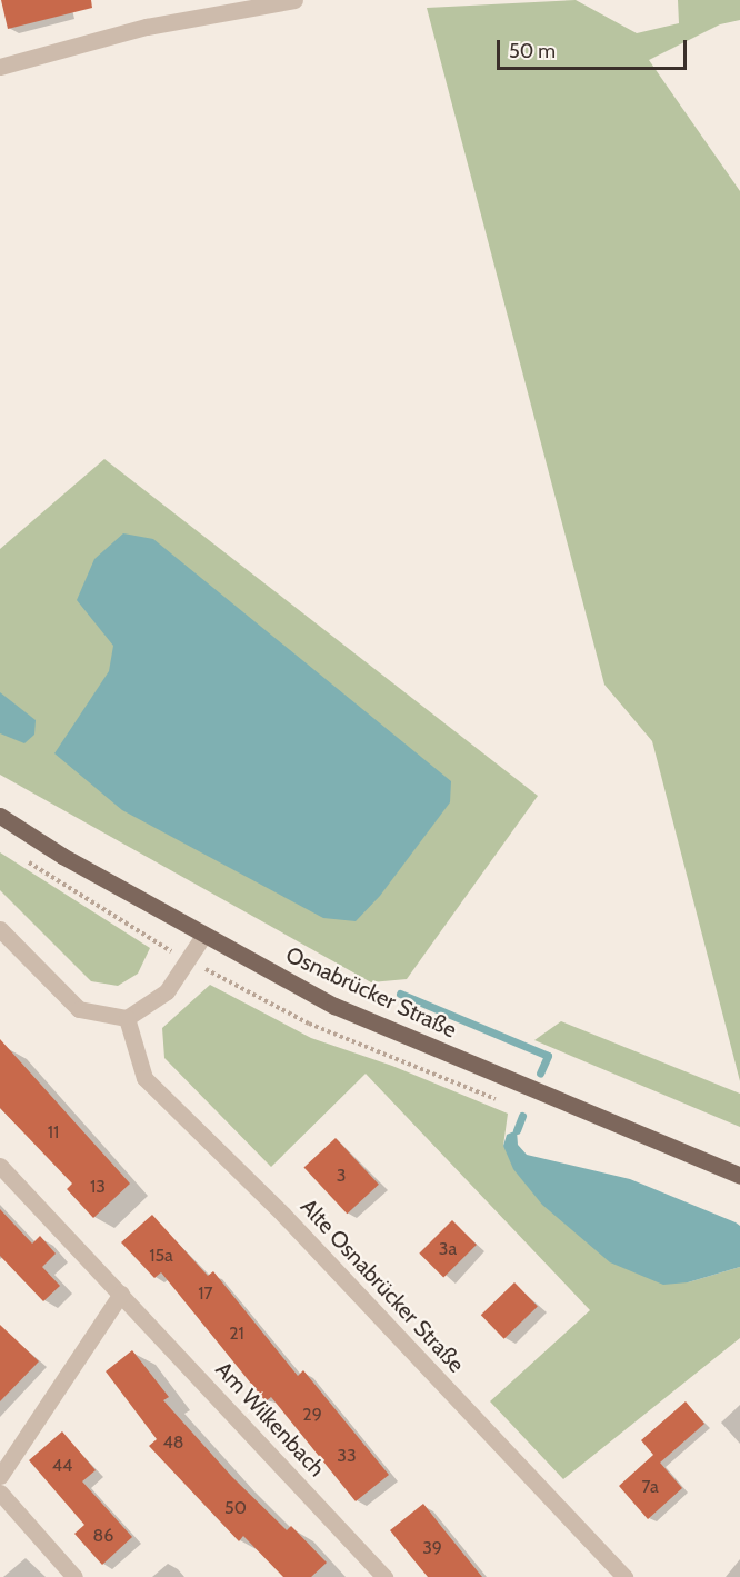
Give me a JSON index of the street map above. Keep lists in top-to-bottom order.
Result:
{
  "streets": {
    "main road": ["Osnabrücker Straße"],
    "street": ["Alte Osnabrücker Straße", "Am Wilkenbach"]
  },
  "house_numbers": [
    "11",
    "3",
    "13",
    "3a",
    "15a",
    "17",
    "21",
    "29",
    "48",
    "33",
    "44",
    "7a",
    "50",
    "86",
    "39"
  ],
  "scale_bar": "50 m"
}
